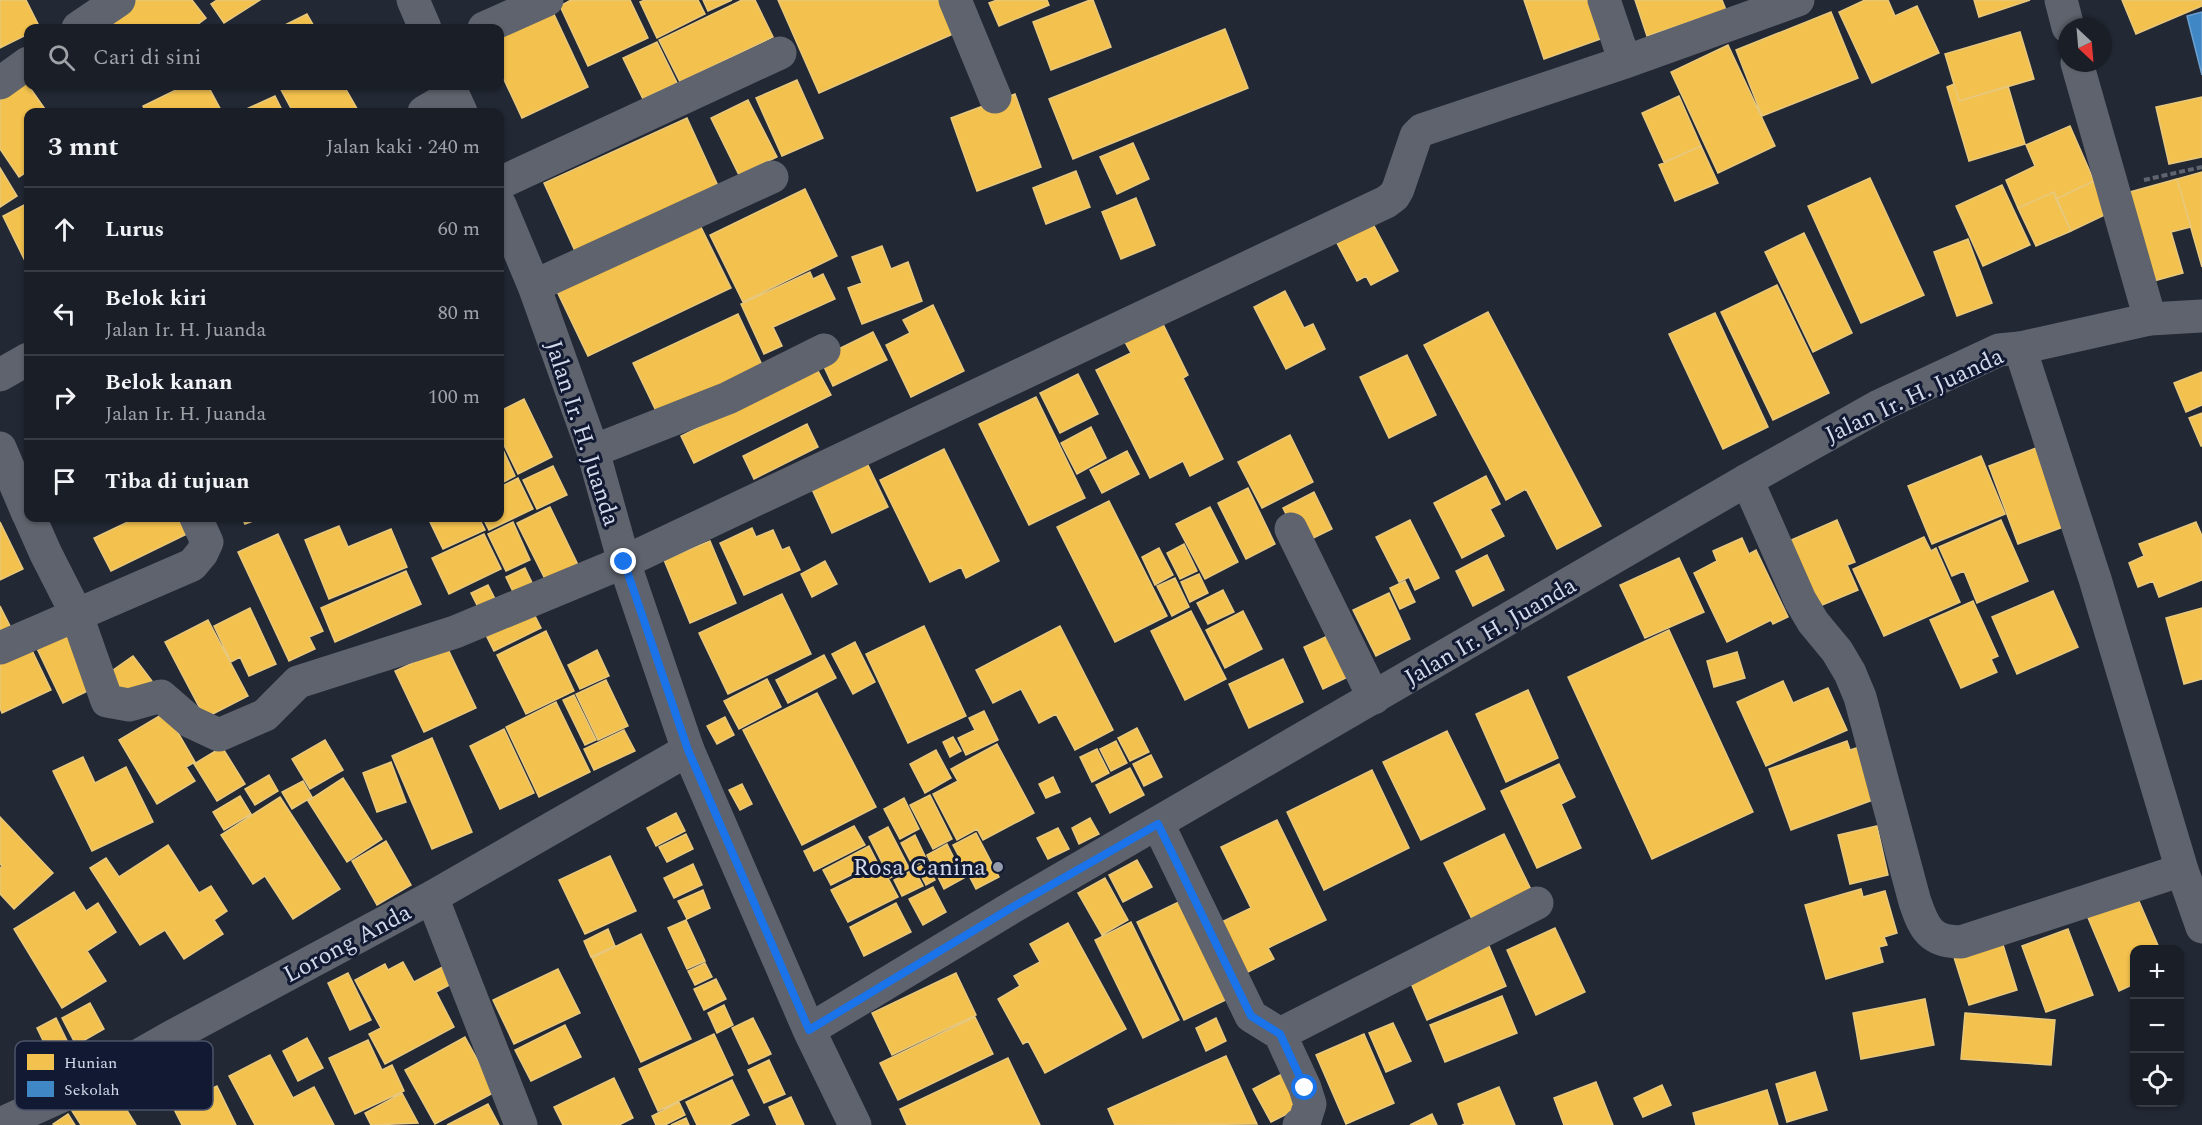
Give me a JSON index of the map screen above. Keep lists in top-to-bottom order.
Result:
{
  "streets": {
    "street": ["Jalan Ir. H. Juanda", "Lorong Anda"]
  },
  "crossings": [
    ["Jalan Ir. H. Juanda", "Lorong Anda"]
  ],
  "places": ["Rosa Canina"],
  "legend": ["Hunian", "Sekolah"],
  "north": "bottom right",
  "page": {
    "search": "Cari di sini",
    "heading": ["3 mnt", "Jalan kaki · 240 m"],
    "list": [
      ["Lurus", "60 m"],
      ["Belok kiri", "Jalan Ir. H. Juanda", "80 m"],
      ["Belok kanan", "Jalan Ir. H. Juanda", "100 m"],
      "Tiba di tujuan"
    ],
    "map_buttons": ["+", "−"]
  }
}
